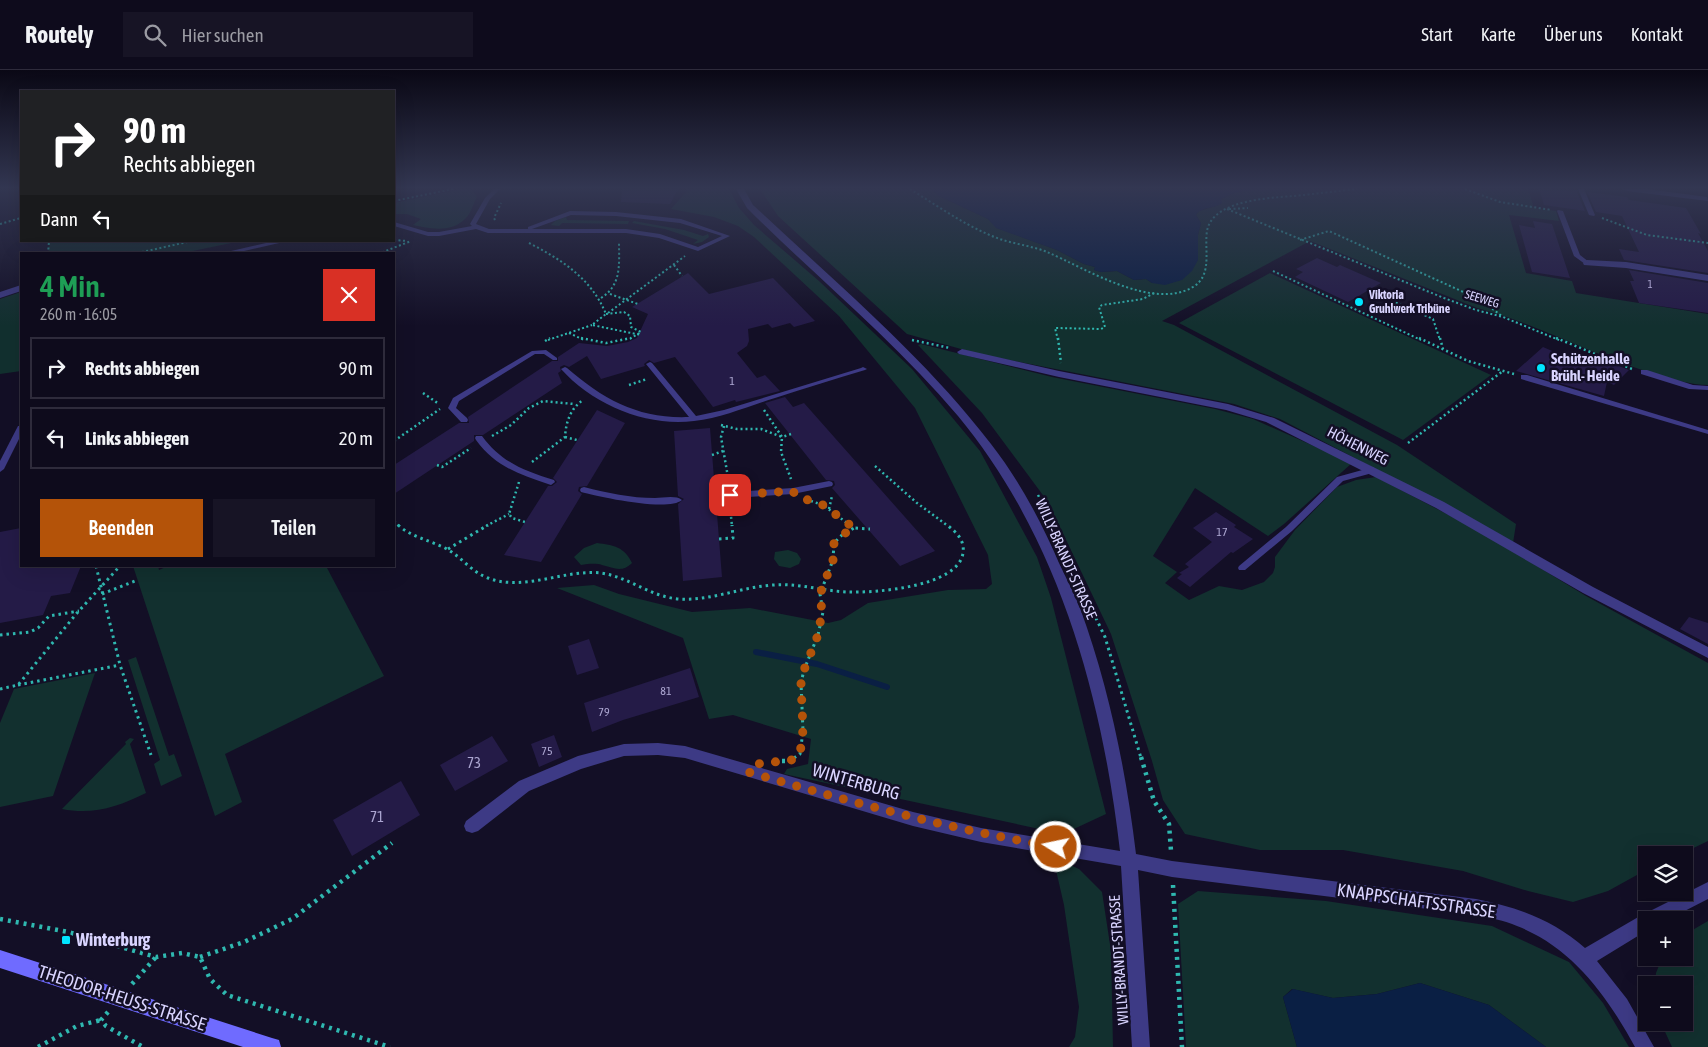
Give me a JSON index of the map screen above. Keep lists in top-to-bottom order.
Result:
{
  "streets": {
    "main road": ["THEODOR-HEUSS-STRASSE"],
    "street": [
      "HÖHENWEG",
      "WILLY-BRANDT-STRASSE",
      "WINTERBURG",
      "KNAPPSCHAFTSSTRASSE"
    ],
    "path": ["SEEWEG"]
  },
  "crossings": [
    ["WILLY-BRANDT-STRASSE", "WINTERBURG"],
    ["WILLY-BRANDT-STRASSE", "KNAPPSCHAFTSSTRASSE"],
    ["WINTERBURG", "KNAPPSCHAFTSSTRASSE"]
  ],
  "places": {
    "other": ["Viktoria Gruhlwerk Tribüne", "Schützenhalle Brühl- Heide"],
    "transit": ["Winterburg"]
  },
  "house_numbers": [
    "1",
    "1",
    "17",
    "81",
    "79",
    "75",
    "73",
    "71"
  ],
  "page": {
    "header": "Routely",
    "search": "Hier suchen",
    "nav": [
      "Start",
      "Karte",
      "Über uns",
      "Kontakt"
    ],
    "turn": ["90 m", "Rechts abbiegen"],
    "then": "Dann",
    "heading": ["4 Min.", "260 m · 16:05"],
    "list": [
      {
        "name": "Rechts abbiegen",
        "value": "90 m"
      },
      {
        "name": "Links abbiegen",
        "value": "20 m"
      }
    ],
    "buttons": ["Beenden", "Teilen"],
    "map_buttons": ["+", "−"]
  }
}
